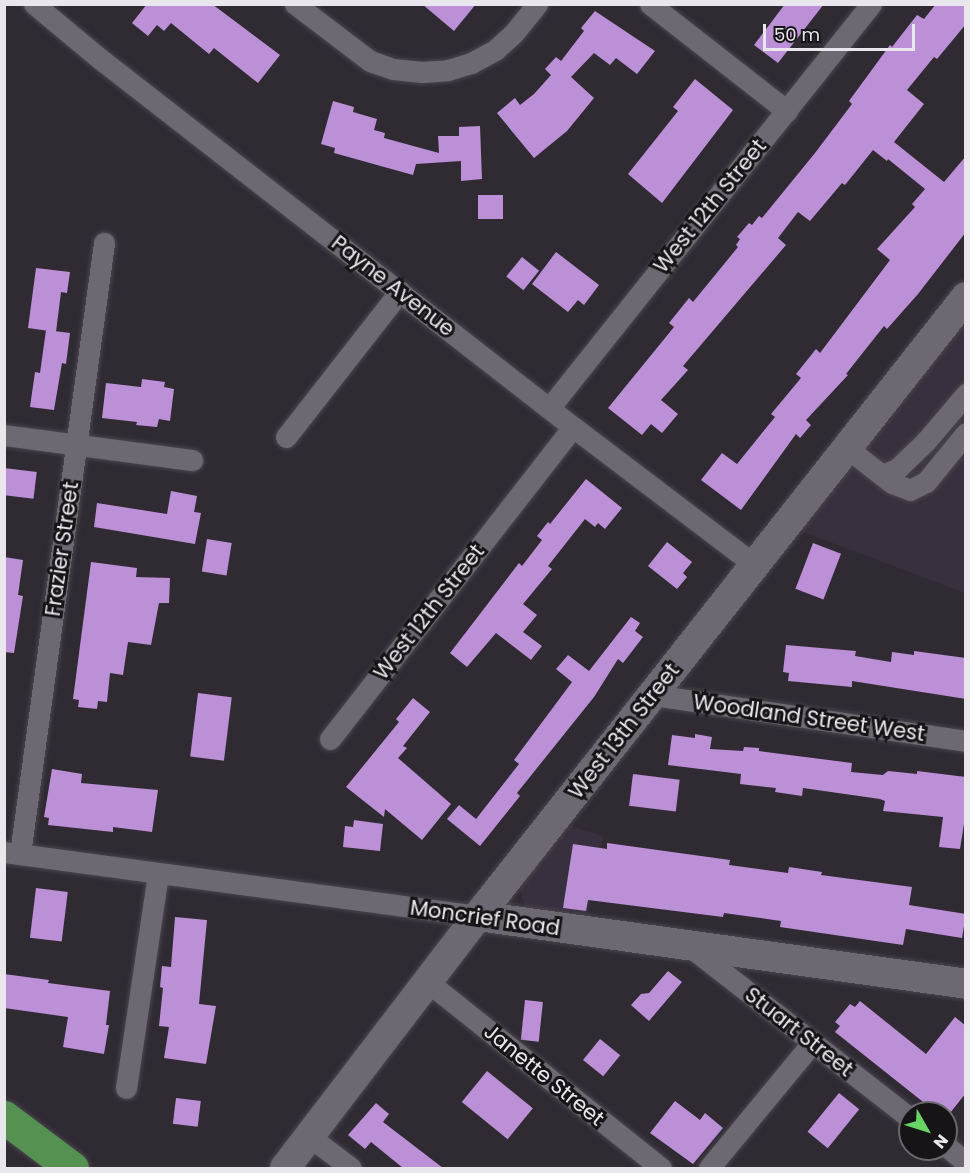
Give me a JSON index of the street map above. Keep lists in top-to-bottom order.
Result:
{
  "streets": {
    "street": [
      "West 12th Street",
      "Payne Avenue",
      "Frazier Street",
      "Woodland Street West",
      "West 13th Street",
      "Moncrief Road",
      "Stuart Street",
      "Janette Street"
    ]
  },
  "crossings": [
    ["West 12th Street", "Payne Avenue"],
    ["Payne Avenue", "West 13th Street"],
    ["Frazier Street", "Moncrief Road"],
    ["Woodland Street West", "West 13th Street"],
    ["West 13th Street", "Moncrief Road"],
    ["West 13th Street", "Janette Street"],
    ["Moncrief Road", "Stuart Street"]
  ],
  "scale_bar": "50 m",
  "north": "bottom right"
}
